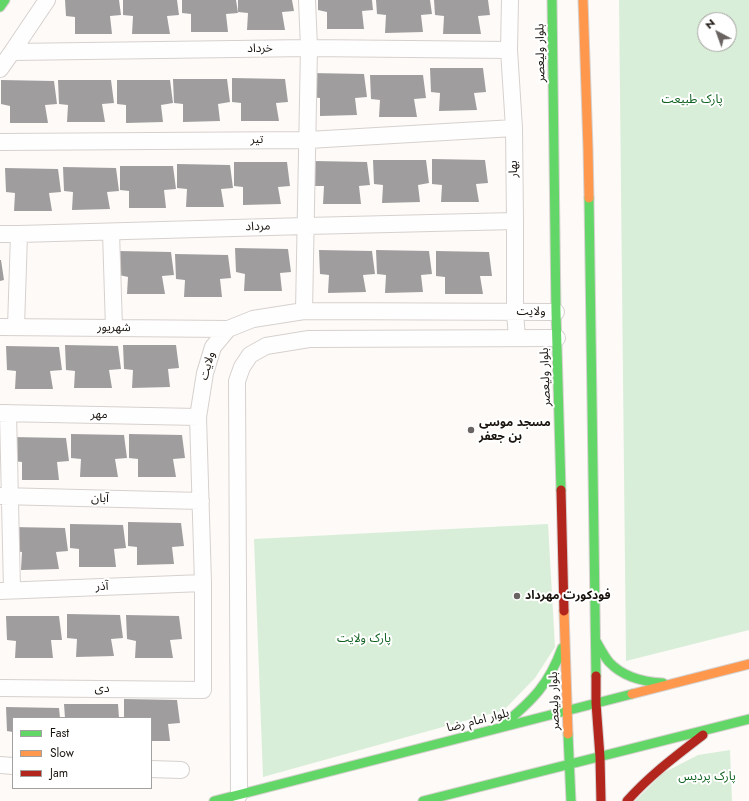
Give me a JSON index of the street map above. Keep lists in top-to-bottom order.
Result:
{
  "streets": {
    "main road": ["بلوار ولیعصر", "بلوار امام رضا"],
    "street": [
      "خرداد",
      "تیر",
      "بهار",
      "مرداد",
      "ولایت",
      "شهریور",
      "مهر",
      "آبان",
      "آذر",
      "دی"
    ]
  },
  "crossings": [
    ["خرداد", "بهار"],
    ["بلوار ولیعصر", "ولایت"],
    ["بلوار ولیعصر", "بلوار امام رضا"],
    ["تیر", "بهار"],
    ["بهار", "مرداد"],
    ["بهار", "ولایت"],
    ["ولایت", "شهریور"],
    ["ولایت", "مهر"],
    ["ولایت", "آبان"],
    ["ولایت", "آذر"],
    ["ولایت", "دی"]
  ],
  "parks": ["پارک طبیعت", "پارک ولایت", "پارک پردیس"],
  "places": ["مسجد موسی بن جعفر", "فودکورت مهرداد"],
  "legend": ["Fast", "Slow", "Jam"],
  "north": "top left"
}
